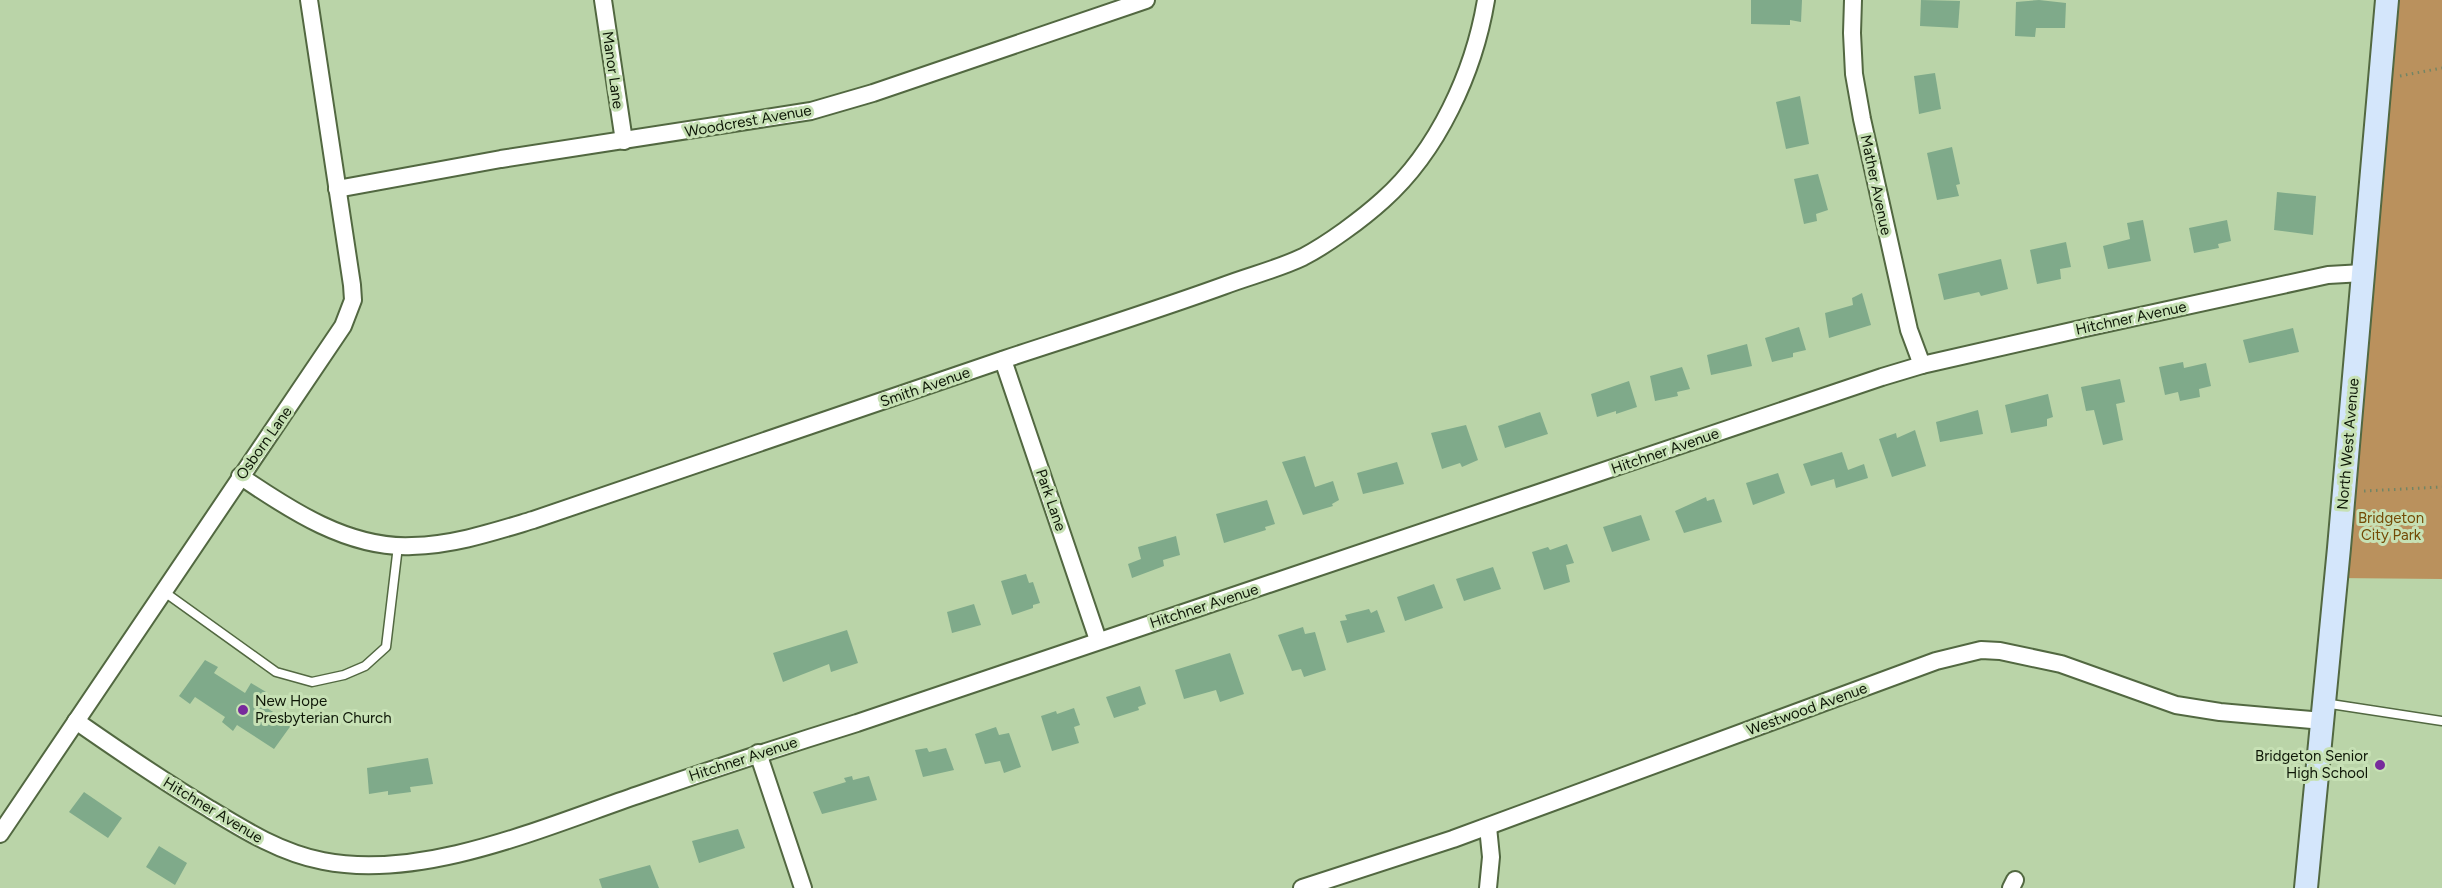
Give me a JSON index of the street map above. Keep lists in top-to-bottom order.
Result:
{
  "streets": {
    "main road": ["North West Avenue"],
    "street": [
      "Manor Lane",
      "Woodcrest Avenue",
      "Mather Avenue",
      "Hitchner Avenue",
      "Smith Avenue",
      "Osborn Lane",
      "Park Lane",
      "Westwood Avenue"
    ]
  },
  "crossings": [
    ["Manor Lane", "Woodcrest Avenue"],
    ["Woodcrest Avenue", "Osborn Lane"],
    ["Mather Avenue", "Hitchner Avenue"],
    ["Hitchner Avenue", "Osborn Lane"],
    ["Hitchner Avenue", "North West Avenue"],
    ["Hitchner Avenue", "Park Lane"],
    ["Smith Avenue", "Osborn Lane"],
    ["Smith Avenue", "Park Lane"],
    ["North West Avenue", "Westwood Avenue"]
  ],
  "parks": ["Bridgeton City Park"],
  "places": ["New Hope Presbyterian Church", "Bridgeton Senior High School"]
}
